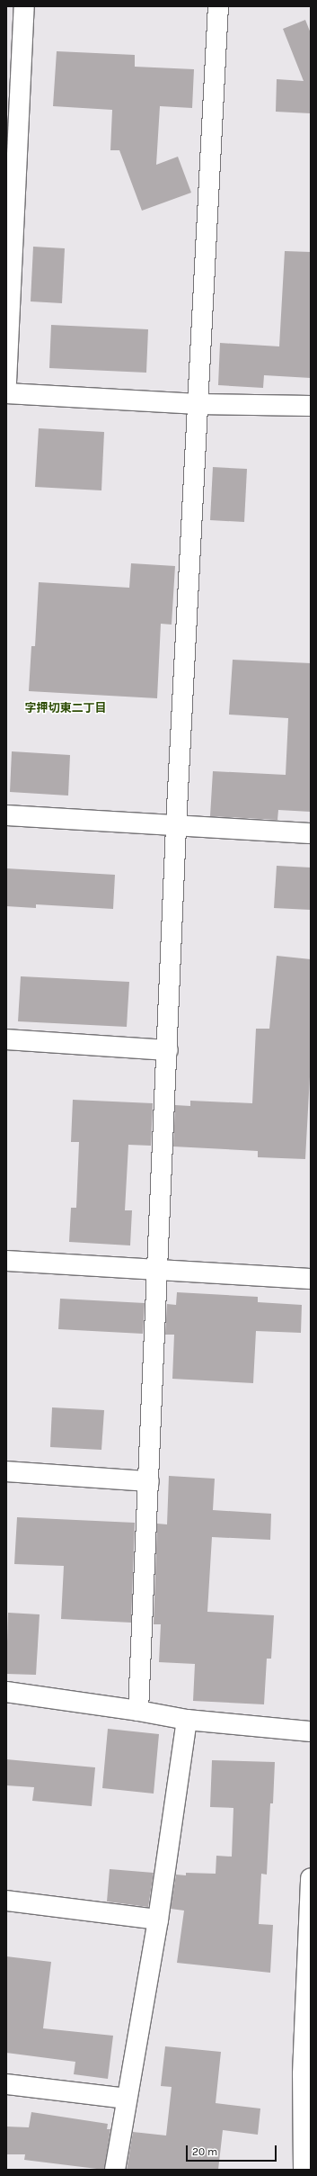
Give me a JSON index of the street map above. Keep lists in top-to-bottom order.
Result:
{
  "districts": ["字押切東二丁目"],
  "scale_bar": "20 m"
}
